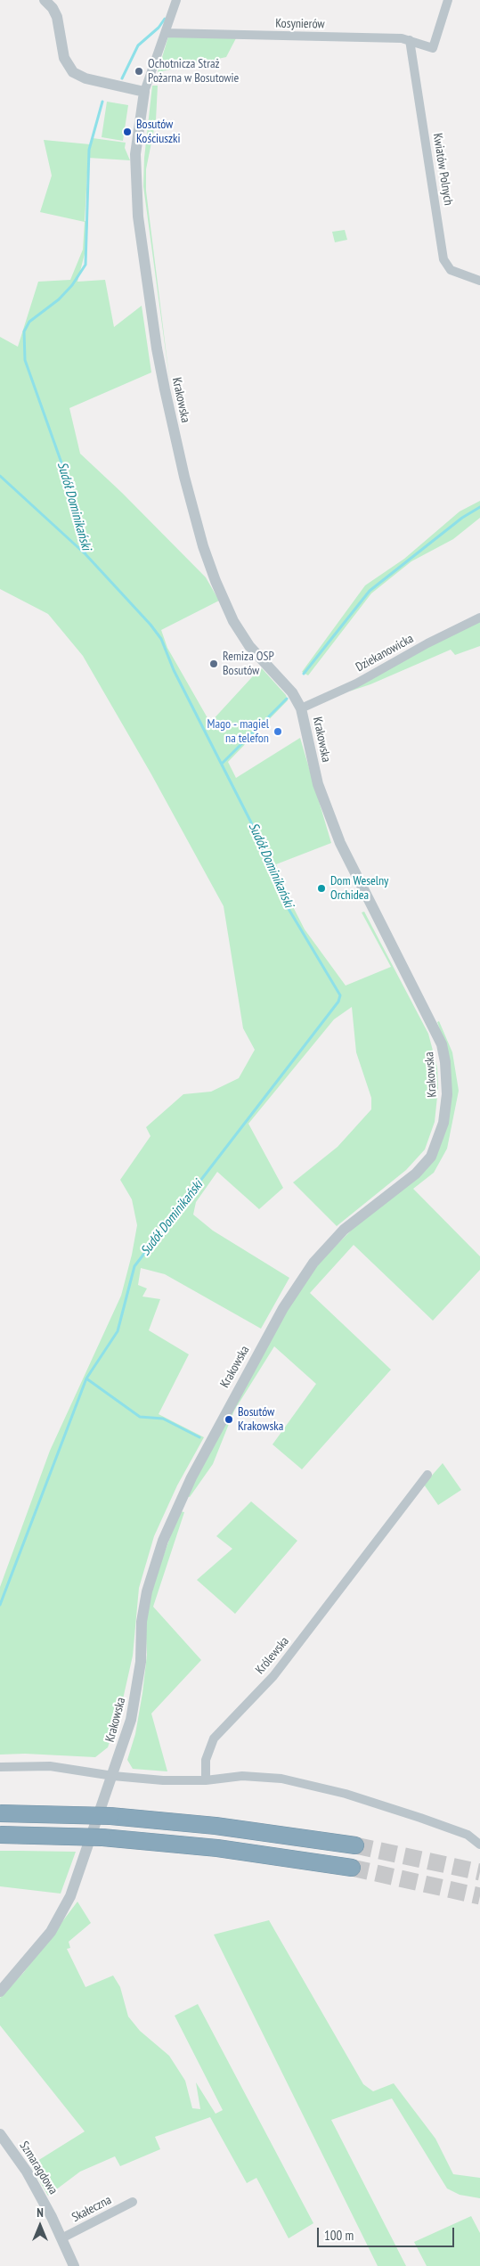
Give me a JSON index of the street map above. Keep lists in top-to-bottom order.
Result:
{
  "streets": {
    "street": [
      "Kosynierów",
      "Kwiatów Polnych",
      "Krakowska",
      "Dziekanowicka",
      "Królewska",
      "Szmaragdowa",
      "Skałeczna"
    ]
  },
  "crossings": [
    ["Kosynierów", "Kwiatów Polnych"],
    ["Krakowska", "Dziekanowicka"],
    ["Szmaragdowa", "Skałeczna"]
  ],
  "water": ["Sudół Dominikański"],
  "places": [
    "Ochotnicza Straż Pożarna w Bosutowie",
    "Bosutów Kościuszki",
    "Remiza OSP Bosutów",
    "Mago - magiel na telefon",
    "Dom Weselny Orchidea",
    "Bosutów Krakowska"
  ],
  "scale_bar": "100 m",
  "north": "top"
}
